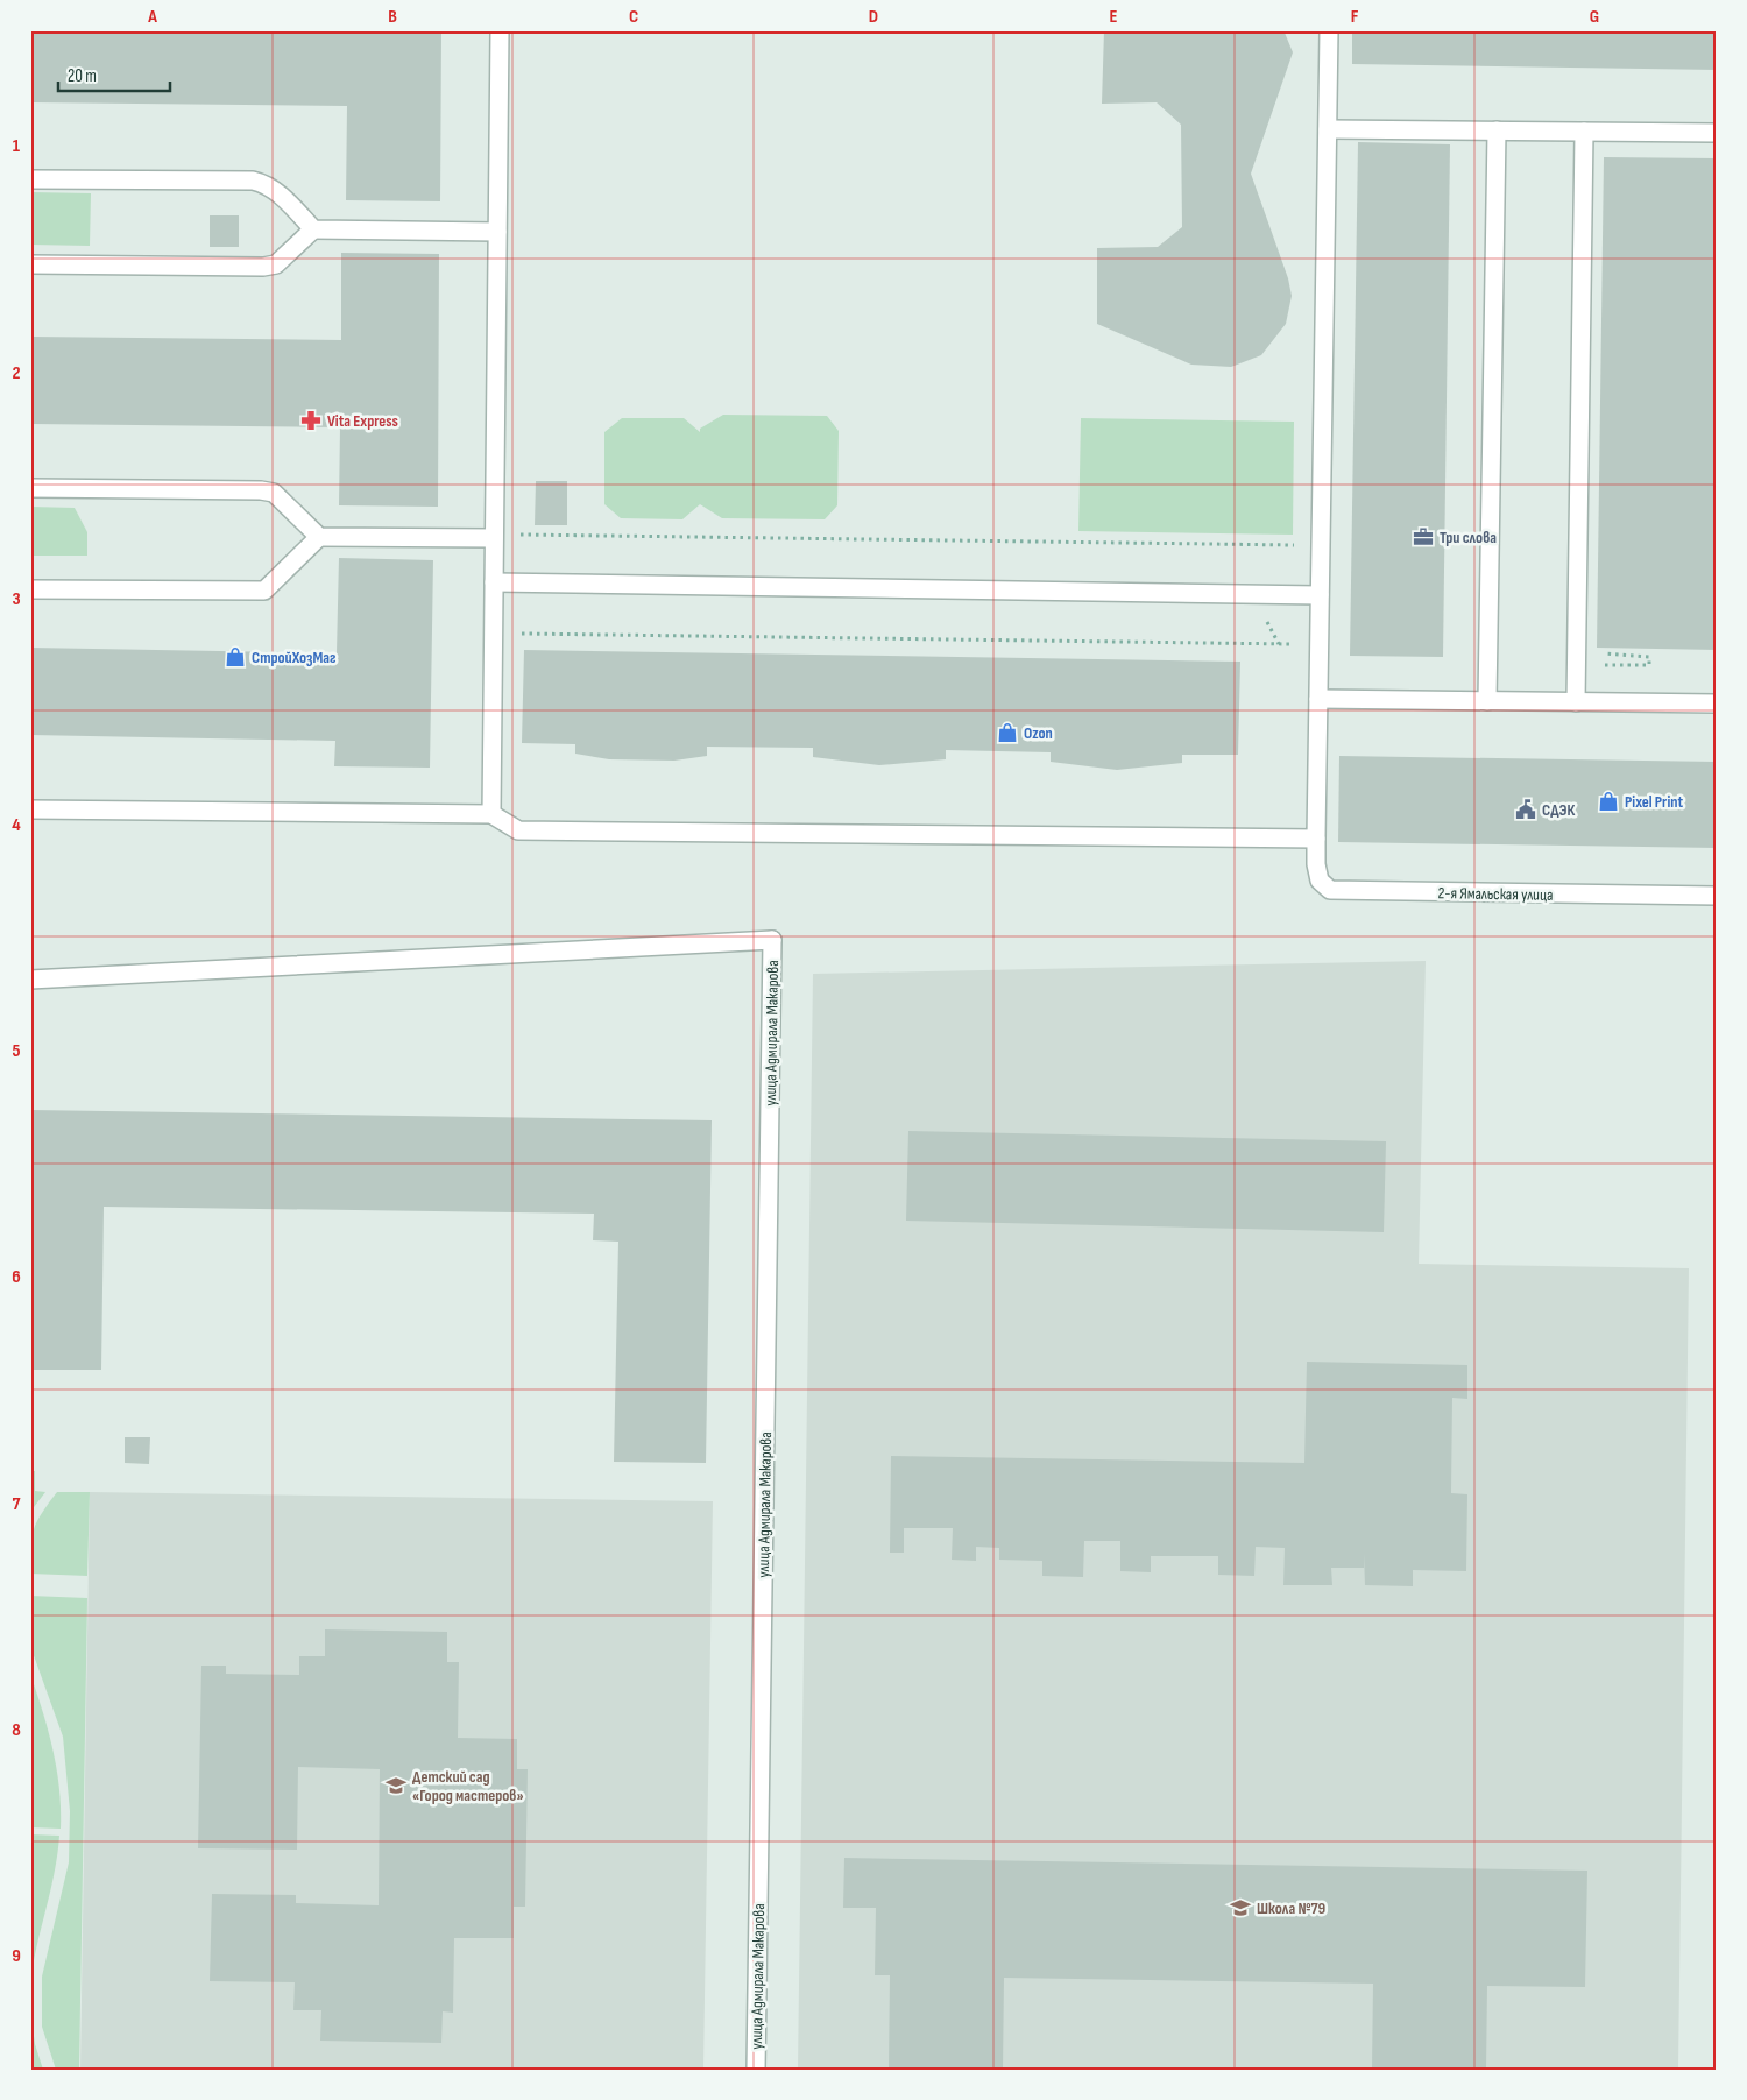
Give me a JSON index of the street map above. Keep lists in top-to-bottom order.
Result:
{
  "streets": {
    "street": ["2-я Ямальская улица", "улица Адмирала Макарова"]
  },
  "places": {
    "pharmacy": ["Vita Express"],
    "office": ["Три слова"],
    "shop": ["СтройХозМаг", "Ozon", "Pixel Print"],
    "public building": ["СДЭК"],
    "school or university": ["Детский сад «Город мастеров»", "Школа №79"]
  },
  "scale_bar": "20 m",
  "grid": {
    "columns": [
      "A",
      "B",
      "C",
      "D",
      "E",
      "F",
      "G"
    ],
    "rows": [
      "1",
      "2",
      "3",
      "4",
      "5",
      "6",
      "7",
      "8",
      "9"
    ]
  }
}
